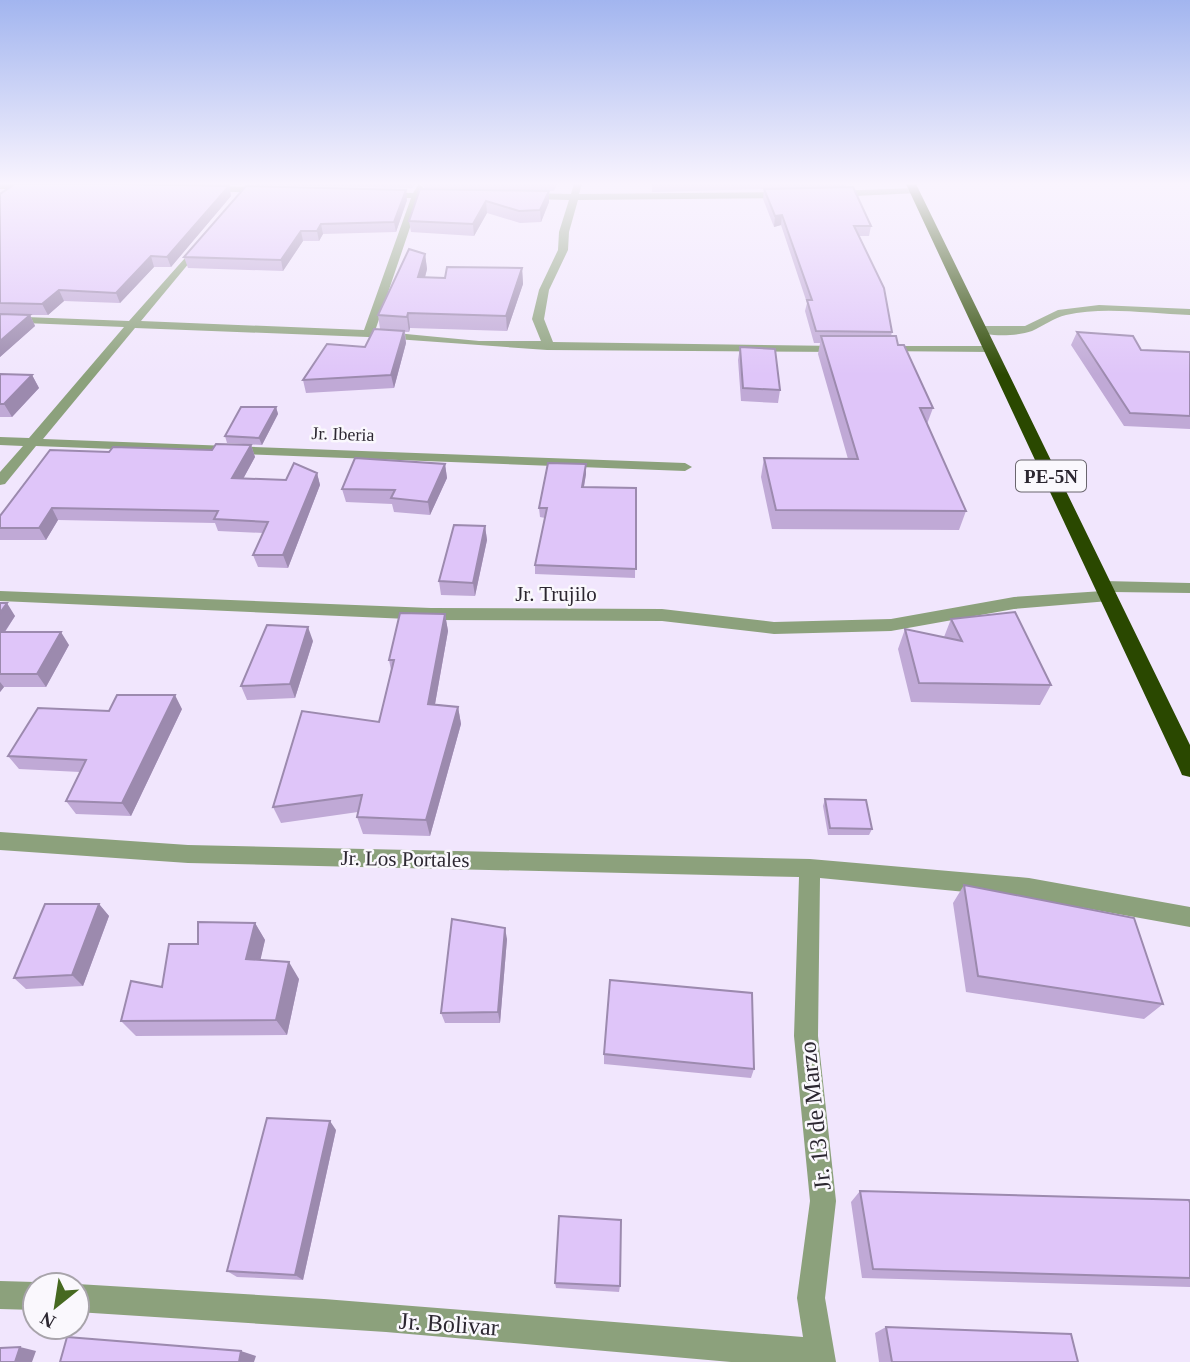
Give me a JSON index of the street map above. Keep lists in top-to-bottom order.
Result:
{
  "streets": {
    "highway": ["PE-5N"],
    "street": [
      "Jr. Iberia",
      "Jr. Trujilo",
      "Jr. Los Portales",
      "Jr. 13 de Marzo",
      "Jr. Bolivar"
    ]
  },
  "crossings": [
    ["PE-5N", "Jr. Trujilo"],
    ["Jr. Los Portales", "Jr. 13 de Marzo"],
    ["Jr. 13 de Marzo", "Jr. Bolivar"]
  ],
  "north": "bottom left"
}
